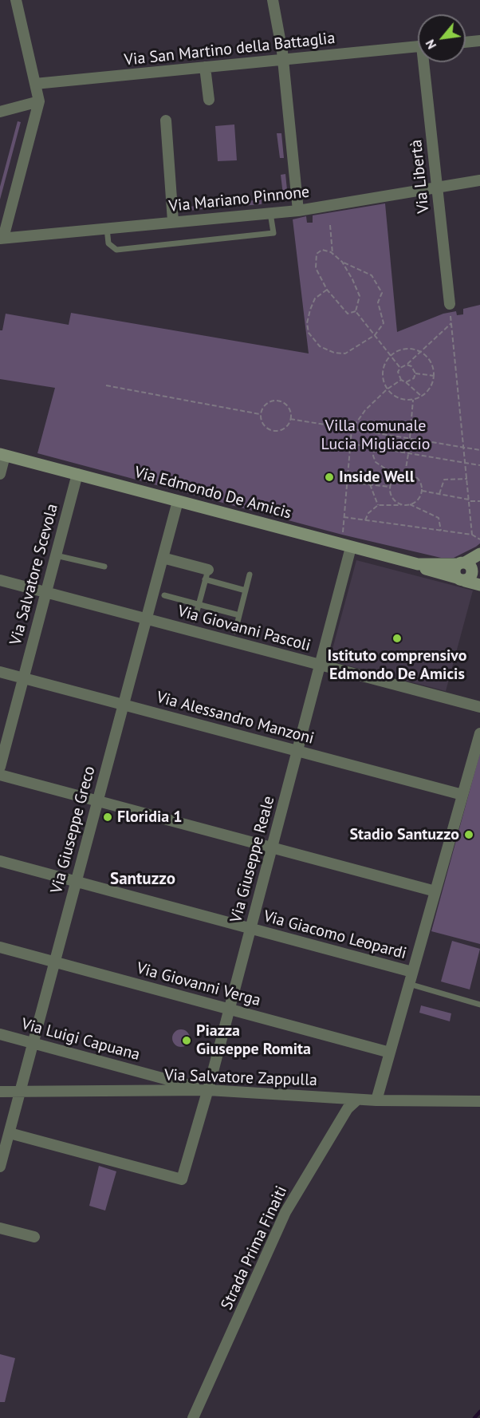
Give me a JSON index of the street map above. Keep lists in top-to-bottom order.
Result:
{
  "streets": {
    "main road": ["Via Edmondo De Amicis"],
    "street": [
      "Via San Martino della Battaglia",
      "Via Libertà",
      "Via Mariano Pinnone",
      "Via Salvatore Scevola",
      "Via Giovanni Pascoli",
      "Via Alessandro Manzoni",
      "Via Giuseppe Greco",
      "Via Giuseppe Reale",
      "Via Giacomo Leopardi",
      "Via Giovanni Verga",
      "Via Luigi Capuana",
      "Via Salvatore Zappulla",
      "Strada Prima Finaiti"
    ]
  },
  "crossings": [
    ["Via Libertà", "Via Mariano Pinnone"],
    ["Via Edmondo De Amicis", "Via Salvatore Scevola"],
    ["Via Edmondo De Amicis", "Via Giuseppe Greco"],
    ["Via Edmondo De Amicis", "Via Giuseppe Reale"],
    ["Via Salvatore Scevola", "Via Giovanni Pascoli"],
    ["Via Salvatore Scevola", "Via Alessandro Manzoni"],
    ["Via Giovanni Pascoli", "Via Giuseppe Greco"],
    ["Via Giovanni Pascoli", "Via Giuseppe Reale"],
    ["Via Alessandro Manzoni", "Via Giuseppe Greco"],
    ["Via Alessandro Manzoni", "Via Giuseppe Reale"],
    ["Via Giuseppe Greco", "Via Giuseppe Reale"],
    ["Via Giuseppe Greco", "Via Giacomo Leopardi"],
    ["Via Giuseppe Greco", "Via Giovanni Verga"],
    ["Via Giuseppe Greco", "Via Luigi Capuana"],
    ["Via Giuseppe Greco", "Via Salvatore Zappulla"],
    ["Via Giuseppe Reale", "Via Giacomo Leopardi"],
    ["Via Giuseppe Reale", "Via Giovanni Verga"],
    ["Via Giuseppe Reale", "Via Luigi Capuana"],
    ["Via Giuseppe Reale", "Via Salvatore Zappulla"],
    ["Via Luigi Capuana", "Via Salvatore Zappulla"],
    ["Via Salvatore Zappulla", "Strada Prima Finaiti"]
  ],
  "districts": ["Santuzzo"],
  "parks": ["Villa comunale Lucia Migliaccio"],
  "places": [
    "Inside Well",
    "Istituto comprensivo Edmondo De Amicis",
    "Floridia 1",
    "Stadio Santuzzo",
    "Piazza Giuseppe Romita"
  ],
  "north": "bottom left"
}
